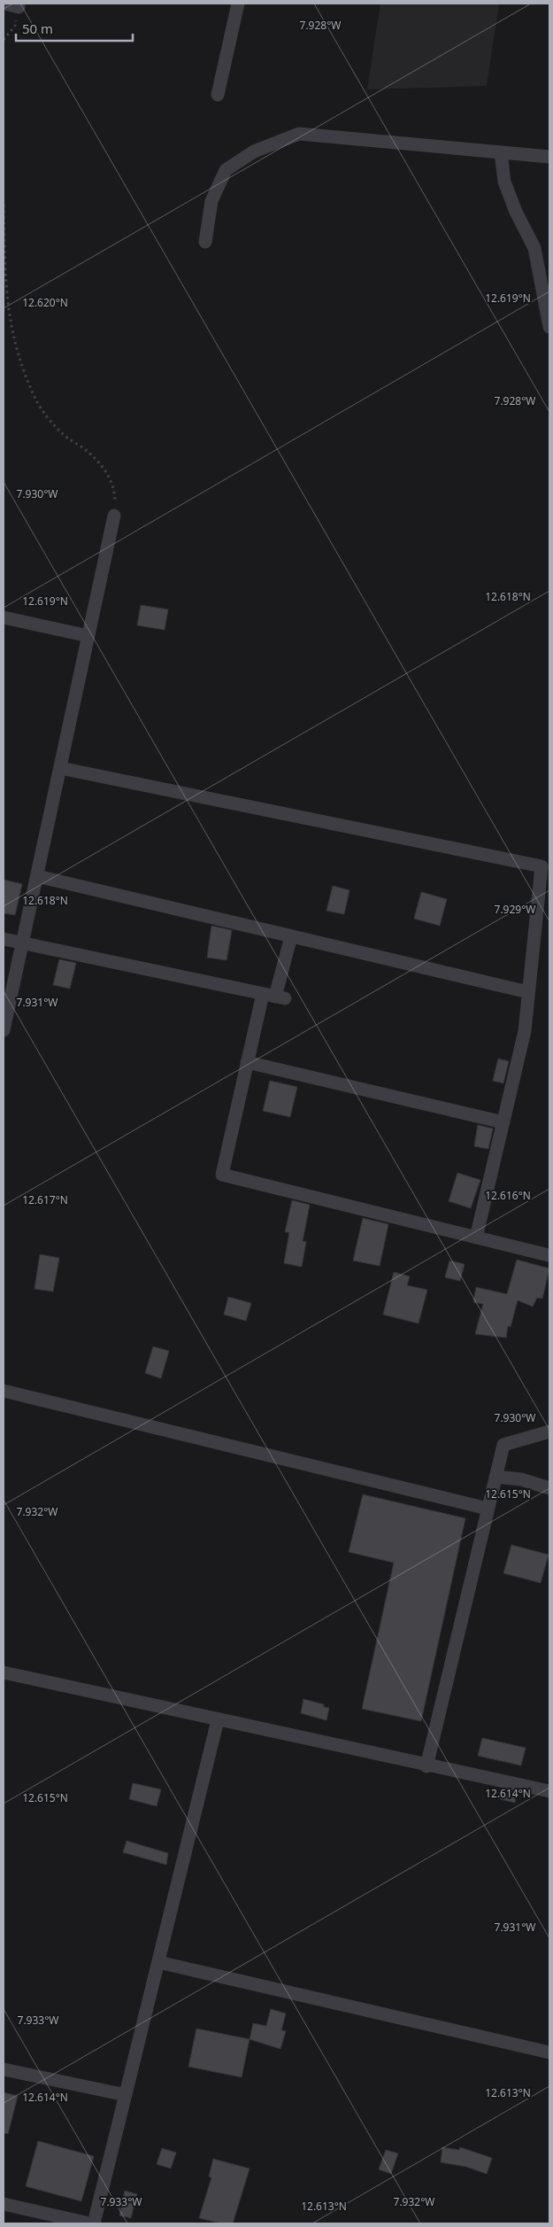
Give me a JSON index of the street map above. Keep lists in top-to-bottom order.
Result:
{
  "scale_bar": "50 m",
  "coordinates": [
    "7.928°W",
    "12.619°N",
    "12.620°N",
    "7.930°W",
    "12.618°N",
    "7.929°W",
    "7.931°W",
    "12.616°N",
    "12.617°N",
    "12.615°N",
    "7.932°W",
    "12.614°N",
    "7.933°W",
    "12.613°N"
  ]
}
